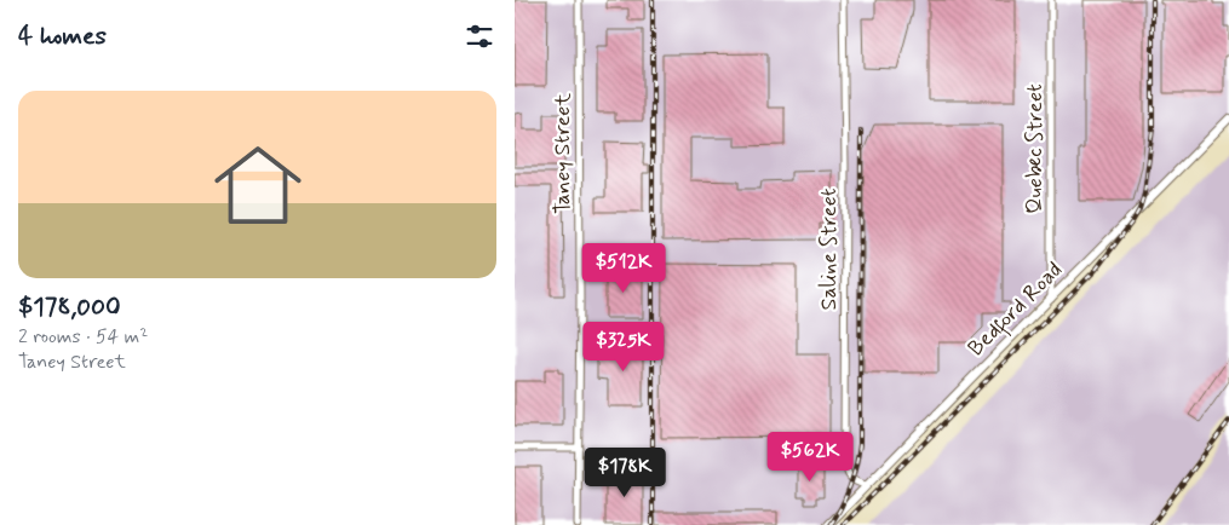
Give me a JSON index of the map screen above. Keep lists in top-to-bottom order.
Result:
{
  "streets": {
    "street": [
      "Quebec Street",
      "Taney Street",
      "Saline Street",
      "Bedford Road"
    ]
  },
  "crossings": [
    ["Quebec Street", "Bedford Road"],
    ["Saline Street", "Bedford Road"]
  ],
  "page": {
    "heading": "4 homes",
    "list": [
      {
        "name": "$178,000",
        "note": "2 rooms · 54 m² · Taney Street"
      }
    ],
    "price": [
      "$512K",
      "$325K",
      "$562K",
      "$178K"
    ]
  }
}
